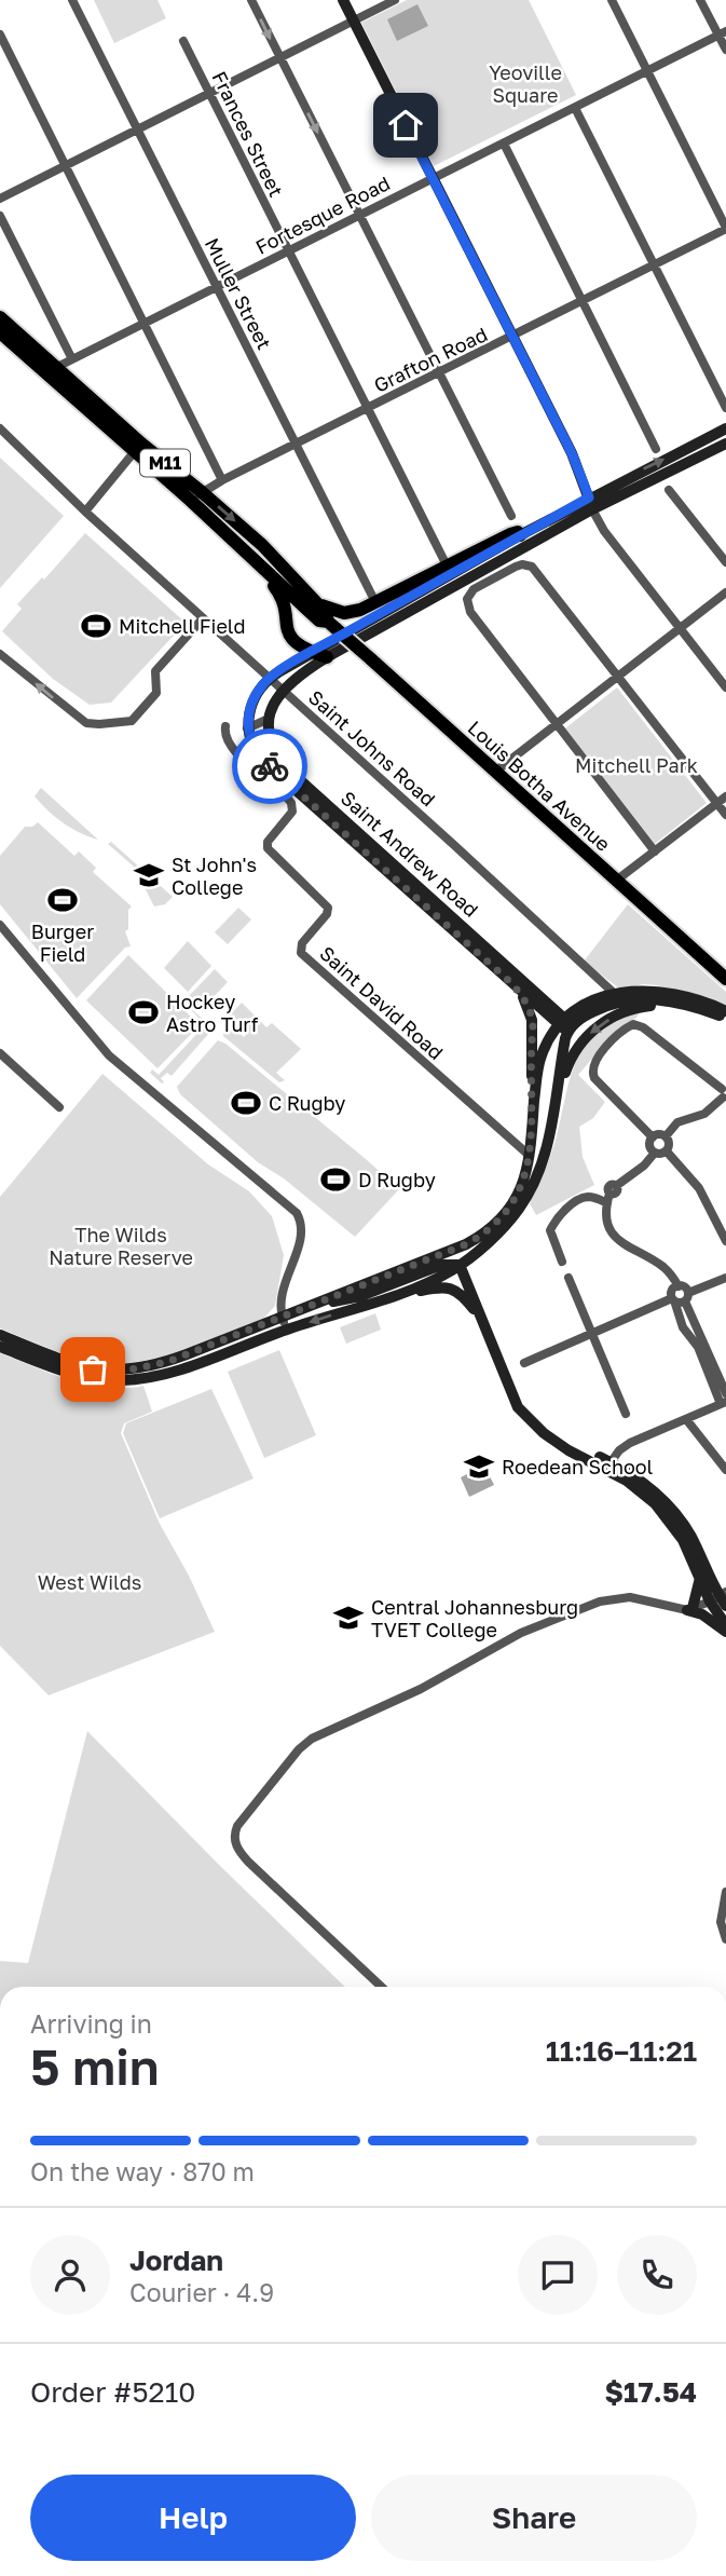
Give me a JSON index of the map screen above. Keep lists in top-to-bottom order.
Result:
{
  "streets": {
    "main road": ["M11", "Louis Botha Avenue", "Saint Andrew Road"],
    "street": [
      "Frances Street",
      "Fortesque Road",
      "Muller Street",
      "Grafton Road",
      "Saint Johns Road",
      "Saint David Road"
    ]
  },
  "crossings": [
    ["Frances Street", "Fortesque Road"],
    ["Frances Street", "Grafton Road"],
    ["Fortesque Road", "Muller Street"],
    ["Fortesque Road", "Louis Botha Avenue"],
    ["Muller Street", "Grafton Road"],
    ["Grafton Road", "Louis Botha Avenue"]
  ],
  "parks": [
    "Yeoville Square",
    "Mitchell Park",
    "The Wilds Nature Reserve",
    "West Wilds"
  ],
  "places": {
    "sports": [
      "Mitchell Field",
      "Burger Field",
      "Hockey Astro Turf",
      "C Rugby",
      "D Rugby"
    ],
    "school or university": ["St John's College", "Roedean School", "Central Johannesburg TVET College"]
  },
  "page": {
    "heading": ["5 min", "Arriving in", "11:16–11:21"],
    "panel": [
      "Jordan",
      "Courier · 4.9",
      "Order #5210",
      "$17.54"
    ],
    "bar": "On the way · 870 m",
    "buttons": ["Help", "Share"]
  }
}
